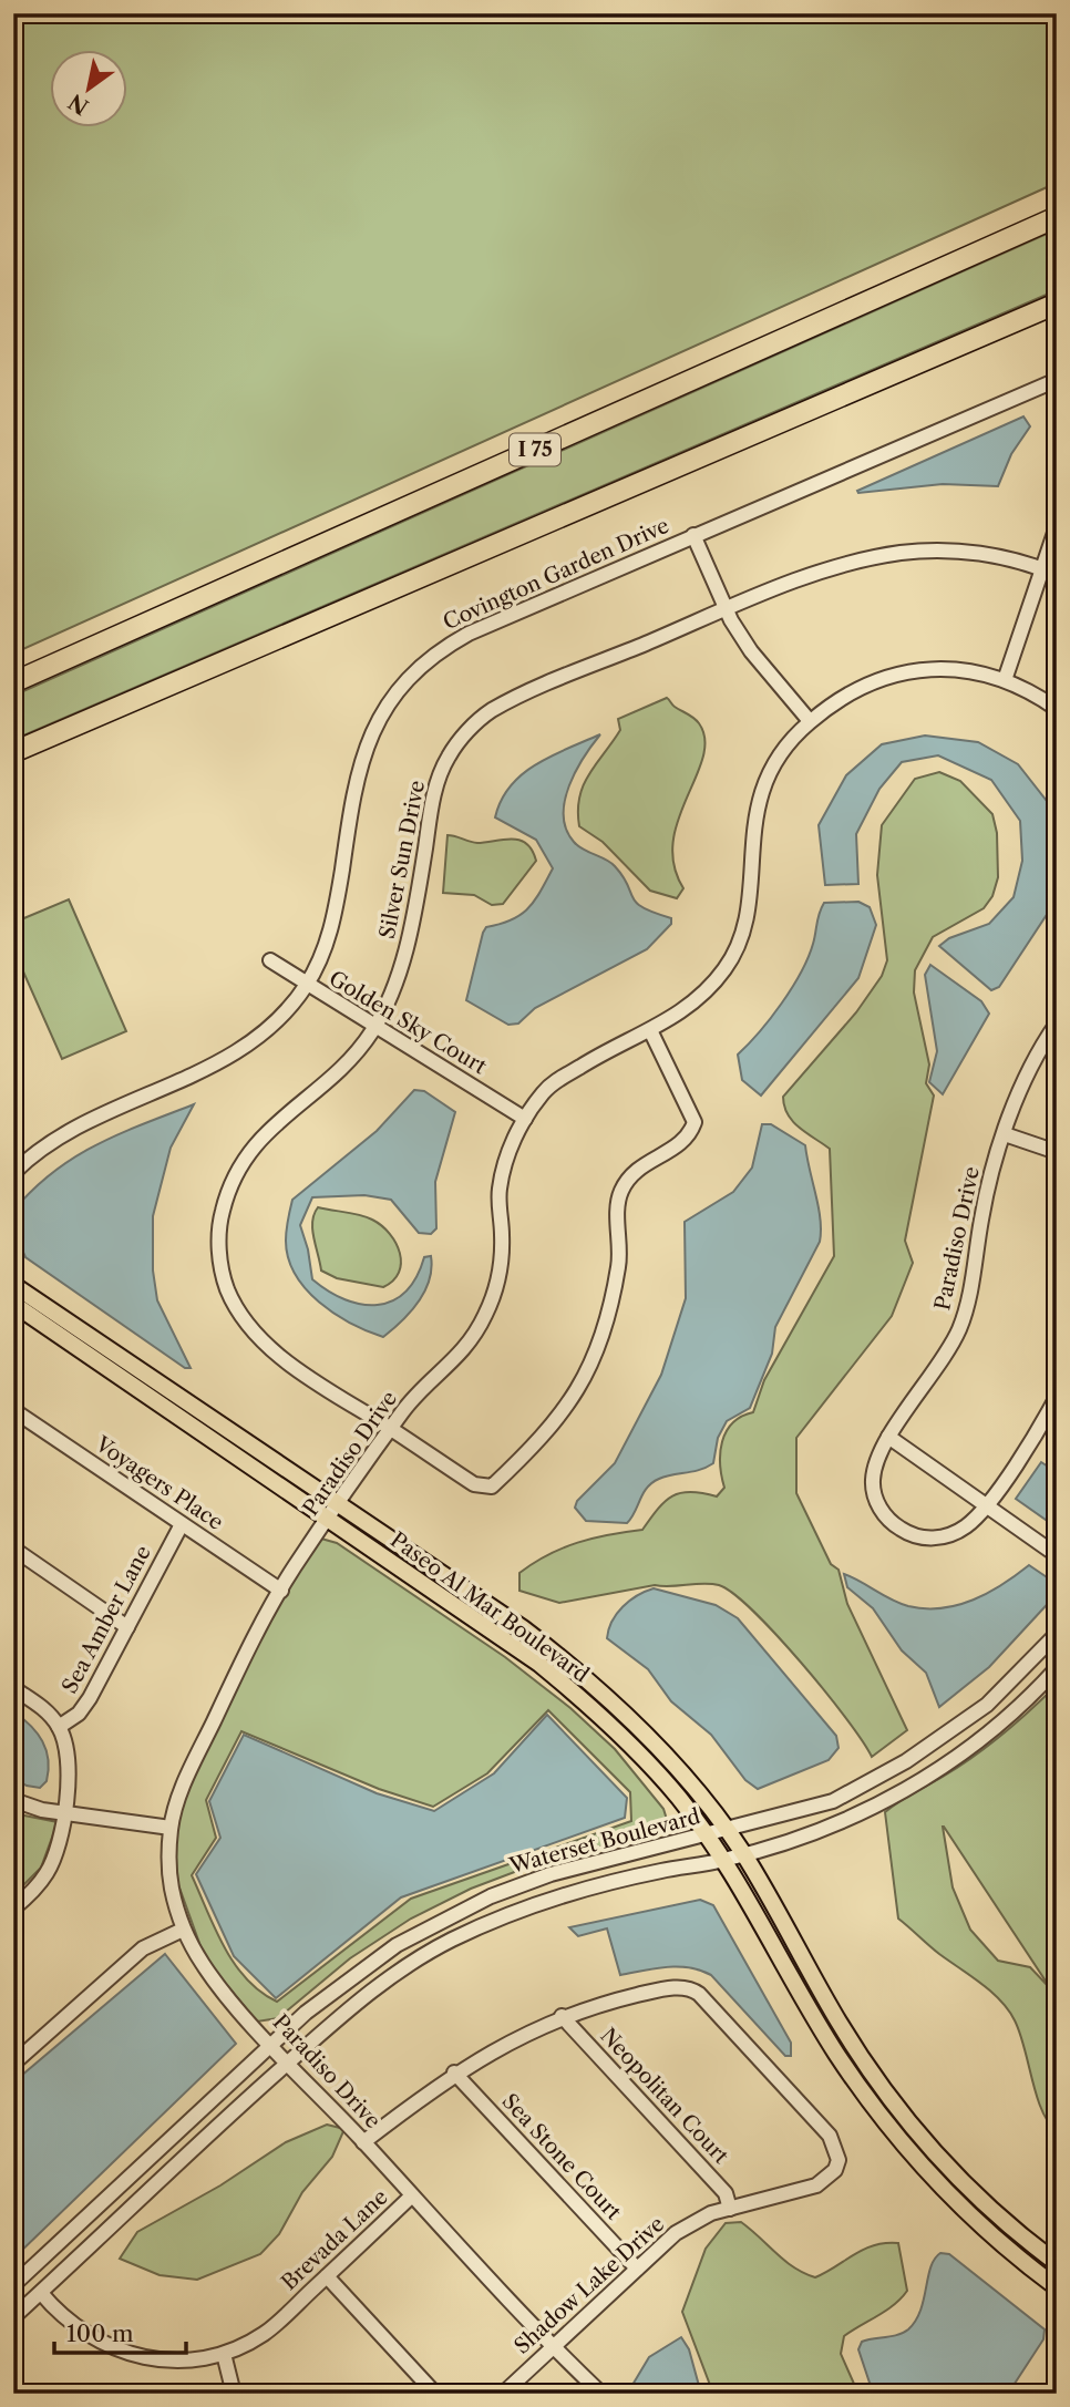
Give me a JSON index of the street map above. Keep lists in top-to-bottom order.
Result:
{
  "streets": {
    "highway": ["I 75"],
    "main road": ["Paseo Al Mar Boulevard"],
    "street": [
      "Covington Garden Drive",
      "Silver Sun Drive",
      "Golden Sky Court",
      "Paradiso Drive",
      "Voyagers Place",
      "Sea Amber Lane",
      "Waterset Boulevard",
      "Neopolitan Court",
      "Sea Stone Court",
      "Brevada Lane",
      "Shadow Lake Drive"
    ]
  },
  "crossings": [
    ["Covington Garden Drive", "Golden Sky Court"],
    ["Silver Sun Drive", "Golden Sky Court"],
    ["Silver Sun Drive", "Paradiso Drive"],
    ["Golden Sky Court", "Paradiso Drive"],
    ["Paradiso Drive", "Voyagers Place"],
    ["Paradiso Drive", "Paseo Al Mar Boulevard"],
    ["Paradiso Drive", "Waterset Boulevard"],
    ["Paradiso Drive", "Brevada Lane"],
    ["Paradiso Drive", "Shadow Lake Drive"],
    ["Voyagers Place", "Sea Amber Lane"],
    ["Paseo Al Mar Boulevard", "Waterset Boulevard"],
    ["Waterset Boulevard", "Brevada Lane"],
    ["Neopolitan Court", "Shadow Lake Drive"],
    ["Sea Stone Court", "Shadow Lake Drive"]
  ],
  "scale_bar": "100 m",
  "north": "bottom left"
}
